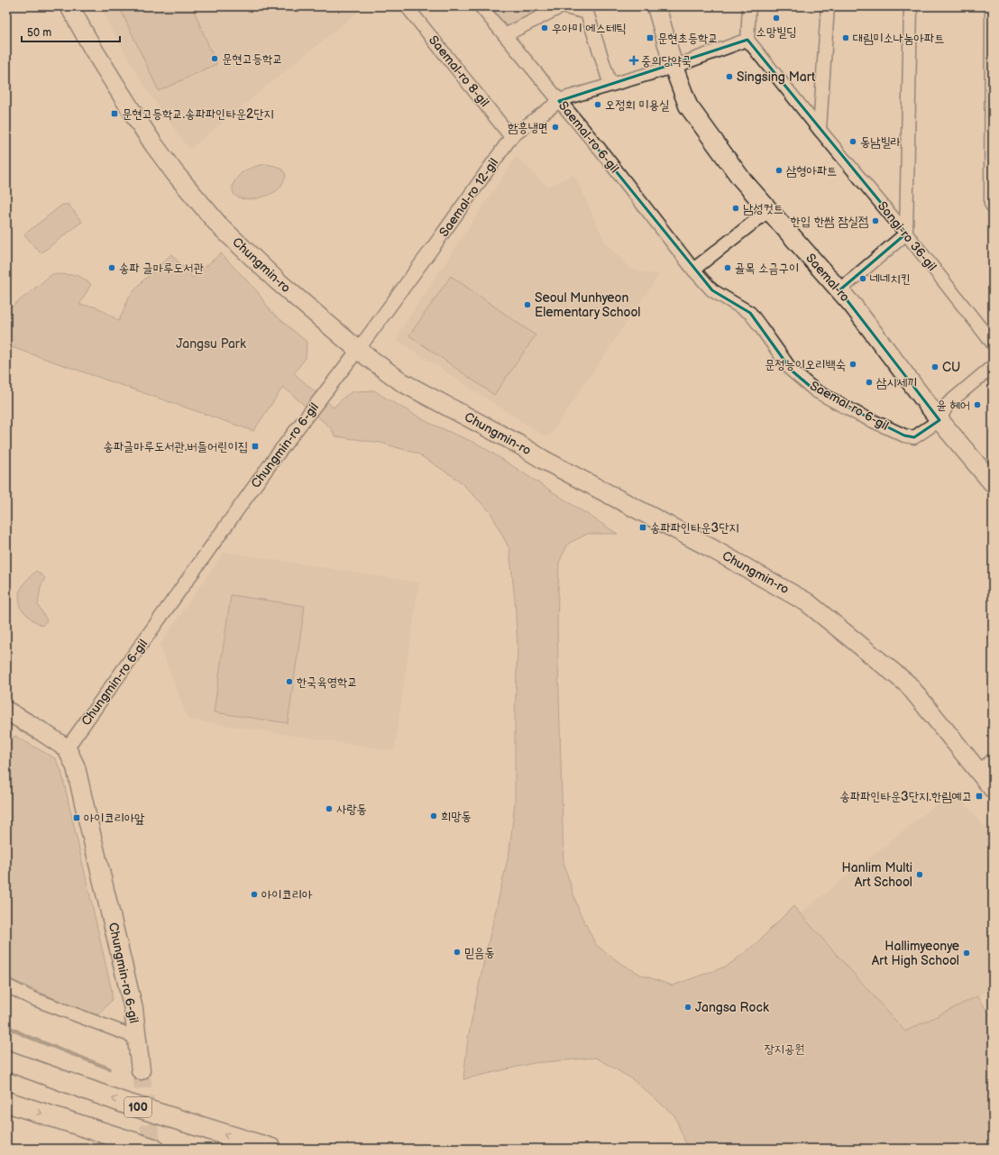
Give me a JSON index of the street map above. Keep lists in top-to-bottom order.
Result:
{
  "streets": {
    "highway": ["100"],
    "street": [
      "Saemal-ro 8-gil",
      "Saemal-ro 6-gil",
      "Saemal-ro 12-gil",
      "Songi-ro 36-gil",
      "Chungmin-ro",
      "Saemal-ro",
      "Chungmin-ro 6-gil"
    ]
  },
  "crossings": [
    ["Saemal-ro 8-gil", "Saemal-ro 12-gil"],
    ["Saemal-ro 6-gil", "Saemal-ro 12-gil"],
    ["Saemal-ro 6-gil", "Saemal-ro"],
    ["Saemal-ro 12-gil", "Chungmin-ro"],
    ["Saemal-ro 12-gil", "Saemal-ro"],
    ["Saemal-ro 12-gil", "Chungmin-ro 6-gil"],
    ["Chungmin-ro", "Chungmin-ro 6-gil"]
  ],
  "parks": ["Jangsu Park", "장지공원"],
  "places": {
    "other": [
      "소망빌딩",
      "우아미 에스테틱",
      "대림미소나눔아파트",
      "문현고등학교",
      "Singsing Mart",
      "오정희 미용실",
      "함흥냉면",
      "동남빌라",
      "삼형아파트",
      "남성컷트",
      "한입 한쌈 잠실점",
      "송파 글마루도서관",
      "골목 소금구이",
      "네네치킨",
      "Seoul Munhyeon Elementary School",
      "문정능이오리백숙",
      "CU",
      "삼시세끼",
      "윤 헤어",
      "한국육영학교",
      "사랑동",
      "희망동",
      "Hanlim Multi Art School",
      "아이코리아",
      "믿음동",
      "Hallimyeonye Art High School",
      "Jangsa Rock"
    ],
    "transit": [
      "문현초등학교",
      "문현고등학교.송파파인타운2단지",
      "송파글마루도서관.버들어린이집",
      "송파파인타운3단지",
      "송파파인타운3단지.한림예고",
      "아이코리아앞"
    ],
    "health": ["중의당약국"]
  },
  "scale_bar": "50 m"
}
